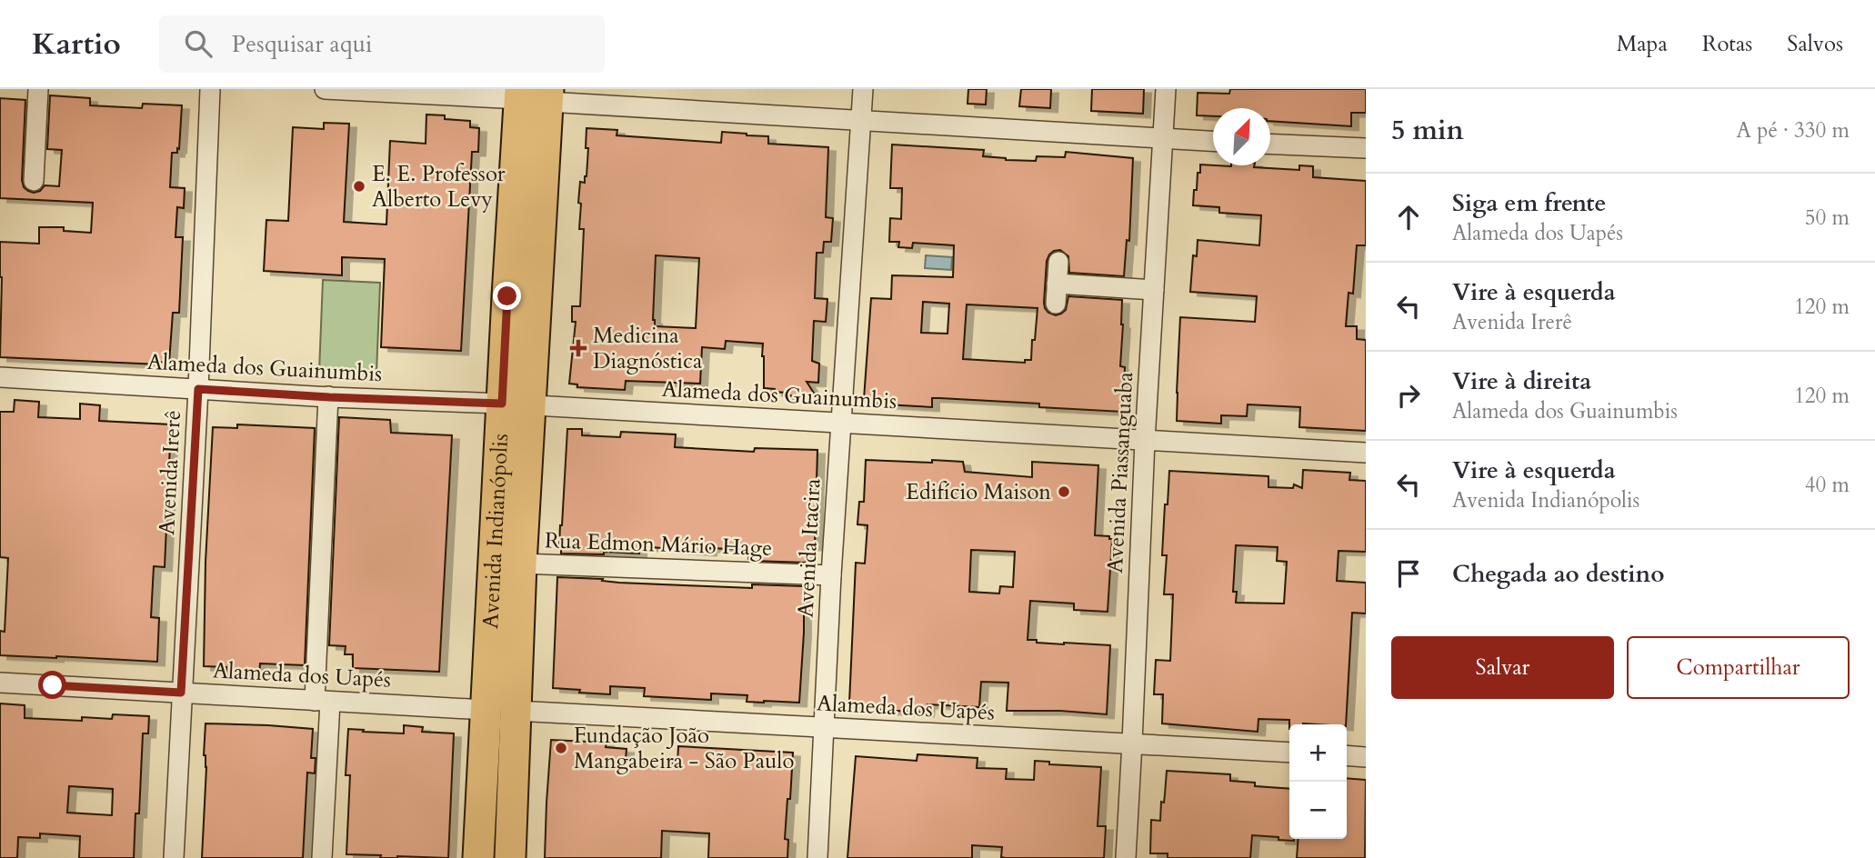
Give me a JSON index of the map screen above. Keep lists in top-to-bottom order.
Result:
{
  "streets": {
    "main road": ["Avenida Indianópolis"],
    "street": [
      "Alameda dos Guainumbis",
      "Avenida Irerê",
      "Avenida Piassanguaba",
      "Rua Edmon Mário Hage",
      "Avenida Itacira",
      "Alameda dos Uapés"
    ]
  },
  "crossings": [
    ["Alameda dos Guainumbis", "Avenida Irerê"],
    ["Alameda dos Guainumbis", "Avenida Piassanguaba"],
    ["Alameda dos Guainumbis", "Avenida Indianópolis"],
    ["Alameda dos Guainumbis", "Avenida Itacira"],
    ["Avenida Irerê", "Alameda dos Uapés"],
    ["Avenida Piassanguaba", "Alameda dos Uapés"],
    ["Avenida Indianópolis", "Rua Edmon Mário Hage"],
    ["Avenida Indianópolis", "Alameda dos Uapés"],
    ["Rua Edmon Mário Hage", "Avenida Itacira"],
    ["Avenida Itacira", "Alameda dos Uapés"]
  ],
  "places": {
    "other": ["E. E. Professor Alberto Levy", "Edifício Maison", "Fundação João Mangabeira - São Paulo"],
    "health": ["Medicina Diagnóstica"]
  },
  "north": "top right",
  "page": {
    "header": "Kartio",
    "search": "Pesquisar aqui",
    "nav": ["Mapa", "Rotas", "Salvos"],
    "heading": ["5 min", "A pé · 330 m"],
    "list": [
      ["Siga em frente", "Alameda dos Uapés", "50 m"],
      ["Vire à esquerda", "Avenida Irerê", "120 m"],
      ["Vire à direita", "Alameda dos Guainumbis", "120 m"],
      ["Vire à esquerda", "Avenida Indianópolis", "40 m"],
      "Chegada ao destino"
    ],
    "buttons": ["Salvar", "Compartilhar"],
    "map_buttons": ["+", "−"]
  }
}
